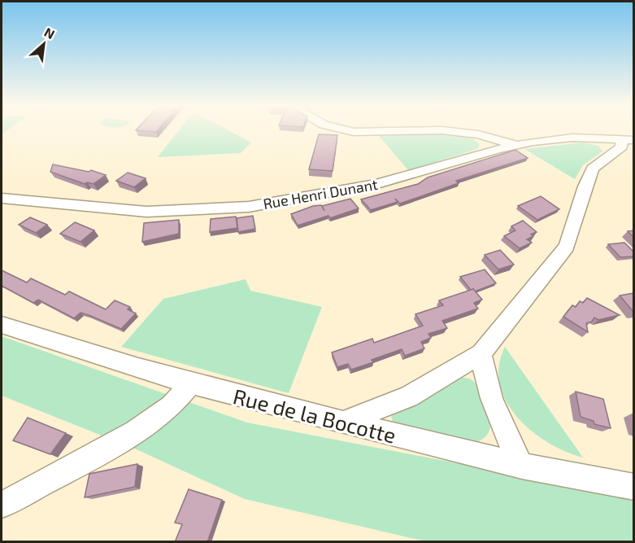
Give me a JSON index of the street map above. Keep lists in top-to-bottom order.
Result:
{
  "streets": {
    "street": ["Rue Henri Dunant", "Rue de la Bocotte"]
  },
  "north": "top right"
}
